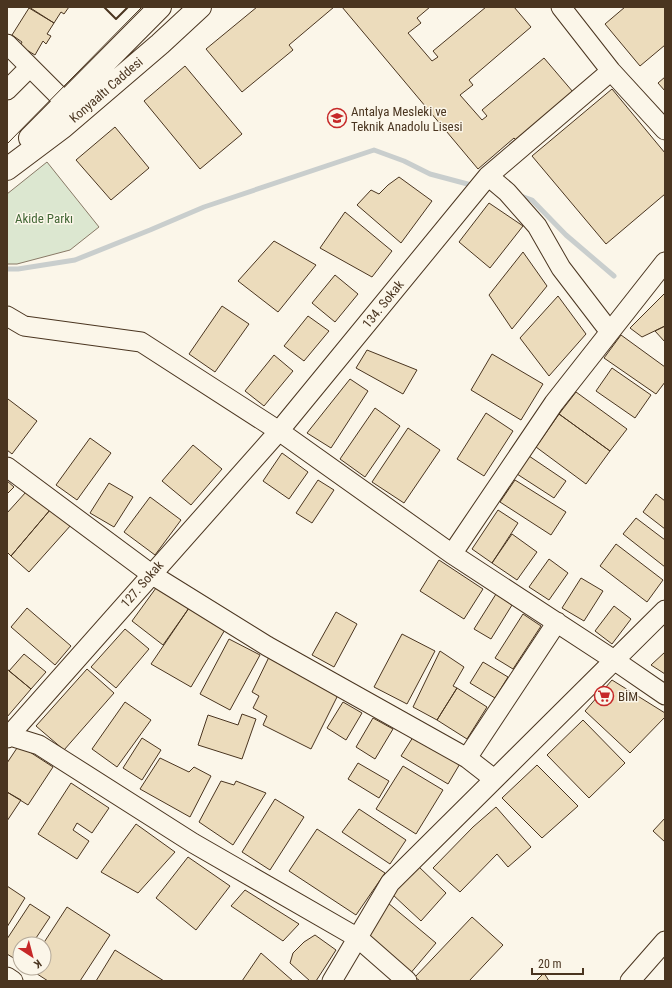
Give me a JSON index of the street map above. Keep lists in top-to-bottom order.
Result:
{
  "streets": {
    "main road": ["Konyaaltı Caddesi"],
    "street": ["134. Sokak", "127. Sokak"]
  },
  "crossings": [
    ["134. Sokak", "127. Sokak"]
  ],
  "parks": ["Akide Parkı"],
  "places": {
    "school or university": ["Antalya Mesleki ve Teknik Anadolu Lisesi"],
    "supermarket": ["BİM"]
  },
  "scale_bar": "20 m",
  "north": "bottom right"
}
